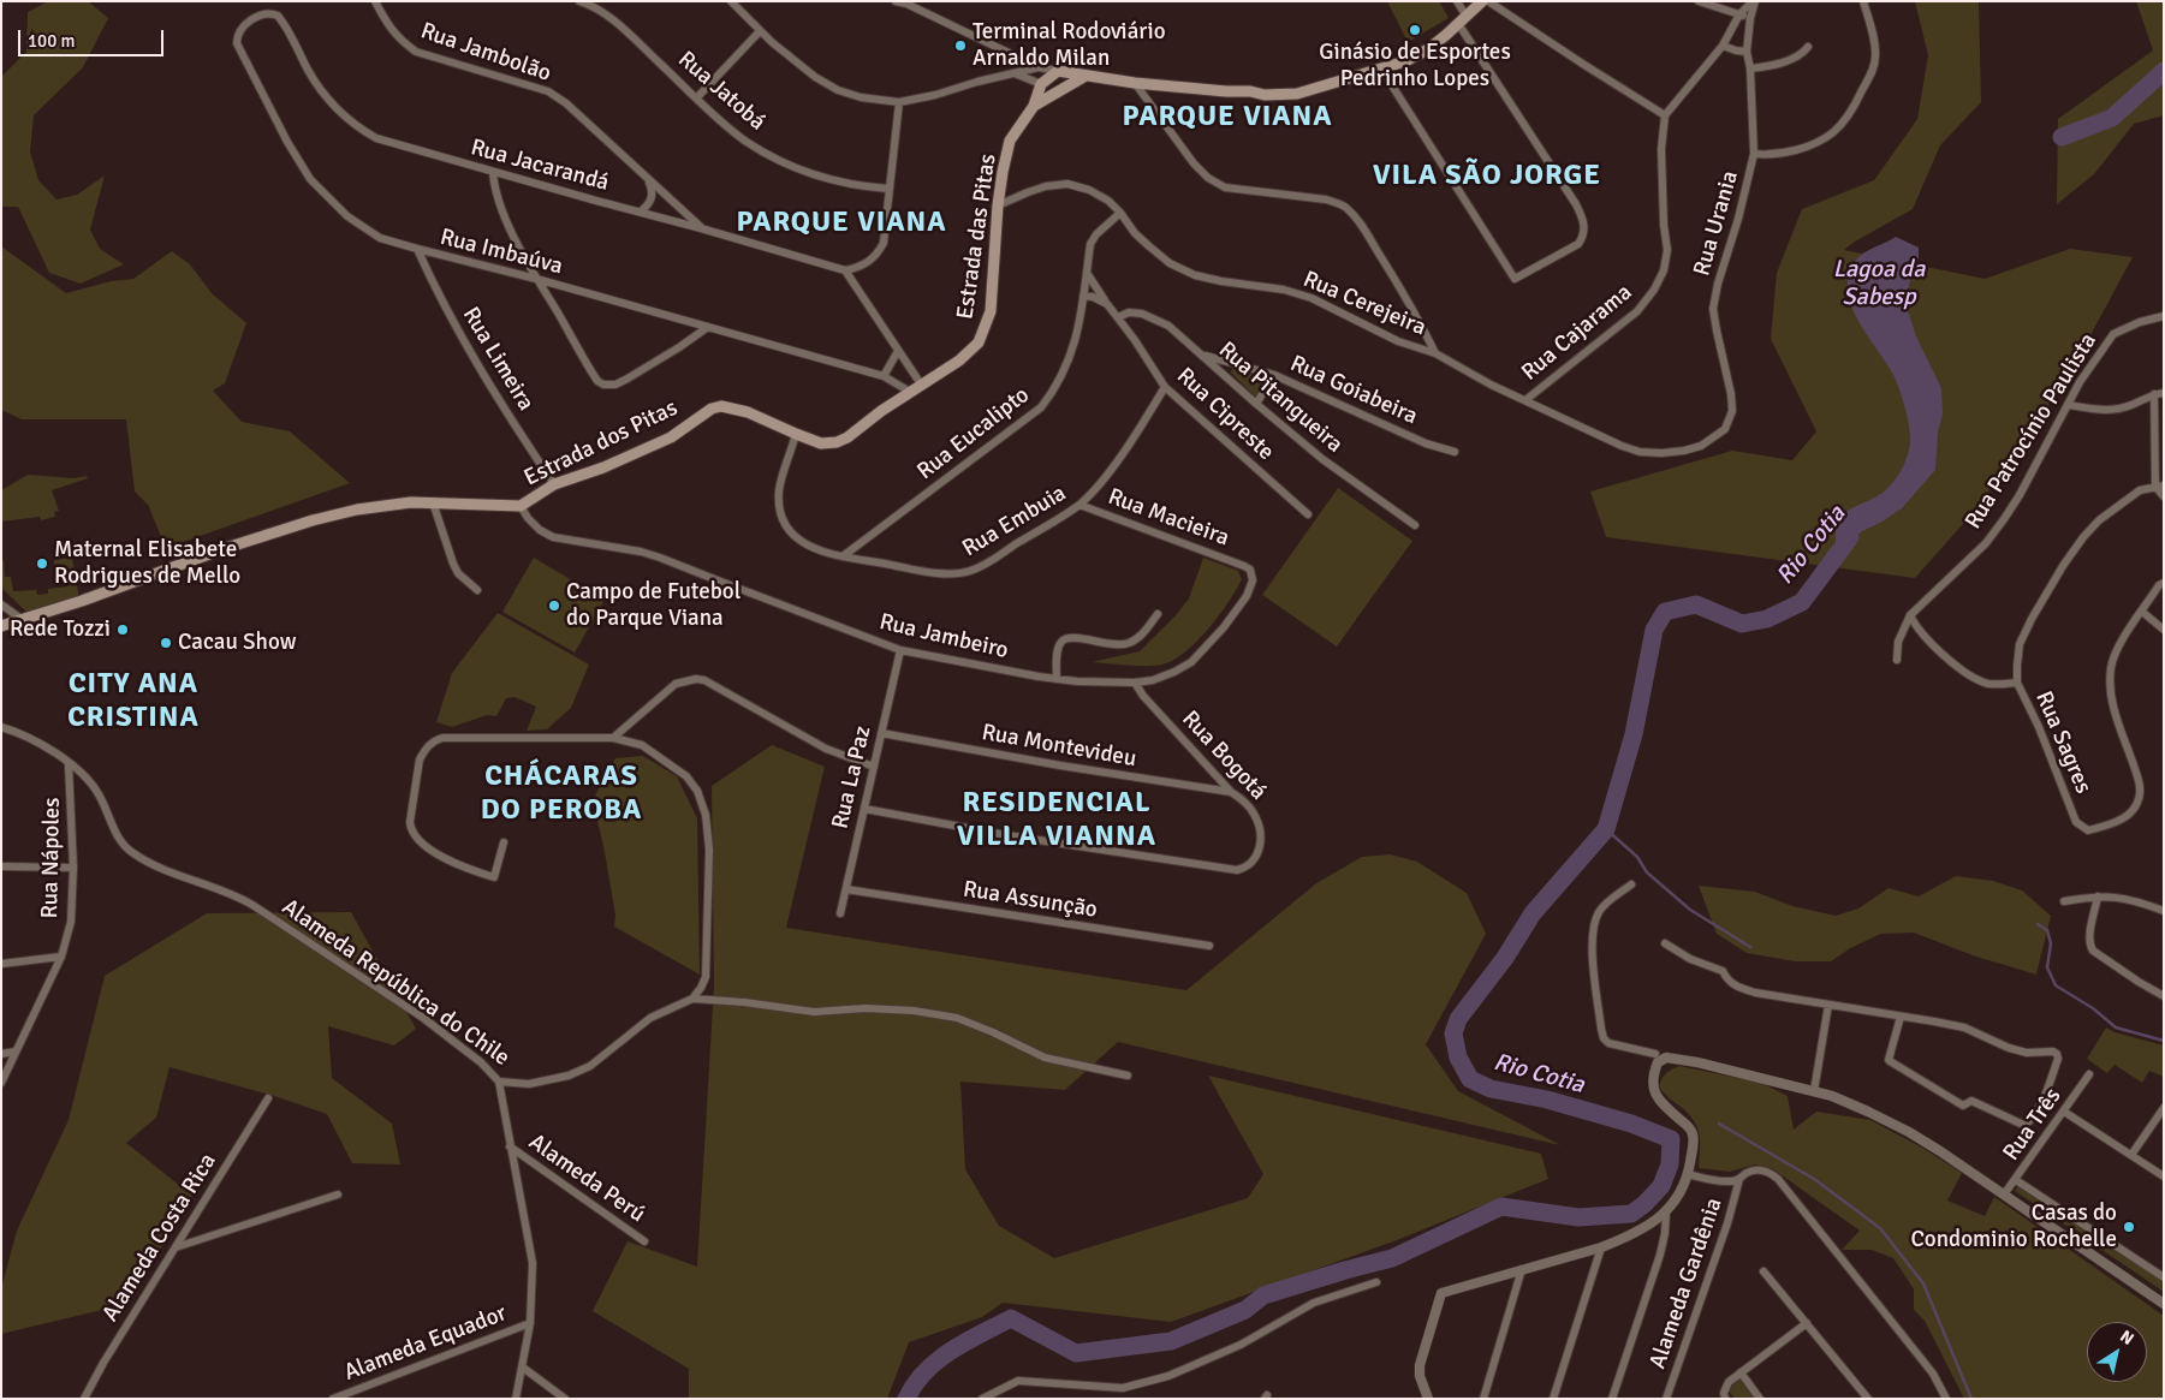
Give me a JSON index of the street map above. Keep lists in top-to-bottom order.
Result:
{
  "streets": {
    "main road": ["Estrada das Pitas", "Estrada dos Pitas"],
    "street": [
      "Rua Jambolão",
      "Rua Jatobá",
      "Rua Jacarandá",
      "Rua Urania",
      "Rua Imbaúva",
      "Rua Cerejeira",
      "Rua Cajarama",
      "Rua Limeira",
      "Rua Goiabeira",
      "Rua Pitangueira",
      "Rua Cipreste",
      "Rua Patrocínio Paulista",
      "Rua Eucalipto",
      "Rua Macieira",
      "Rua Embuia",
      "Rua Jambeiro",
      "Rua Sagres",
      "Rua Montevideu",
      "Rua Bogotá",
      "Rua La Paz",
      "Rua Nápoles",
      "Rua Assunção",
      "Alameda República do Chile",
      "Rua Três",
      "Alameda Perú",
      "Alameda Costa Rica",
      "Alameda Gardênia",
      "Alameda Equador"
    ]
  },
  "crossings": [
    ["Rua Jambolão", "Rua Jacarandá"],
    ["Rua Jacarandá", "Rua Imbaúva"],
    ["Rua Urania", "Rua Cerejeira"],
    ["Estrada das Pitas", "Rua Imbaúva"],
    ["Estrada das Pitas", "Rua Cerejeira"],
    ["Estrada das Pitas", "Estrada dos Pitas"],
    ["Estrada das Pitas", "Rua Embuia"],
    ["Rua Imbaúva", "Rua Limeira"],
    ["Rua Cerejeira", "Rua Cajarama"],
    ["Rua Cerejeira", "Rua Eucalipto"],
    ["Rua Limeira", "Estrada dos Pitas"],
    ["Rua Goiabeira", "Rua Pitangueira"],
    ["Rua Pitangueira", "Rua Cipreste"],
    ["Rua Cipreste", "Rua Eucalipto"],
    ["Rua Cipreste", "Rua Embuia"],
    ["Rua Eucalipto", "Rua Embuia"],
    ["Estrada dos Pitas", "Rua Embuia"],
    ["Estrada dos Pitas", "Rua Jambeiro"],
    ["Rua Macieira", "Rua Embuia"],
    ["Rua Macieira", "Rua Jambeiro"],
    ["Rua Jambeiro", "Rua Bogotá"],
    ["Rua Jambeiro", "Rua La Paz"],
    ["Rua Montevideu", "Rua Bogotá"],
    ["Rua Montevideu", "Rua La Paz"],
    ["Rua Bogotá", "Rua La Paz"],
    ["Rua La Paz", "Rua Assunção"],
    ["Rua Nápoles", "Alameda República do Chile"]
  ],
  "districts": [
    "PARQUE VIANA",
    "VILA SÃO JORGE",
    "PARQUE VIANA",
    "CITY ANA CRISTINA",
    "CHÁCARAS DO PEROBA",
    "RESIDENCIAL VILLA VIANNA"
  ],
  "water": ["Lagoa da Sabesp", "Rio Cotia"],
  "places": [
    "Ginásio de Esportes Pedrinho Lopes",
    "Terminal Rodoviário Arnaldo Milan",
    "Maternal Elisabete Rodrigues de Mello",
    "Campo de Futebol do Parque Viana",
    "Rede Tozzi",
    "Cacau Show",
    "Casas do Condominio Rochelle"
  ],
  "scale_bar": "100 m",
  "north": "top right"
}
